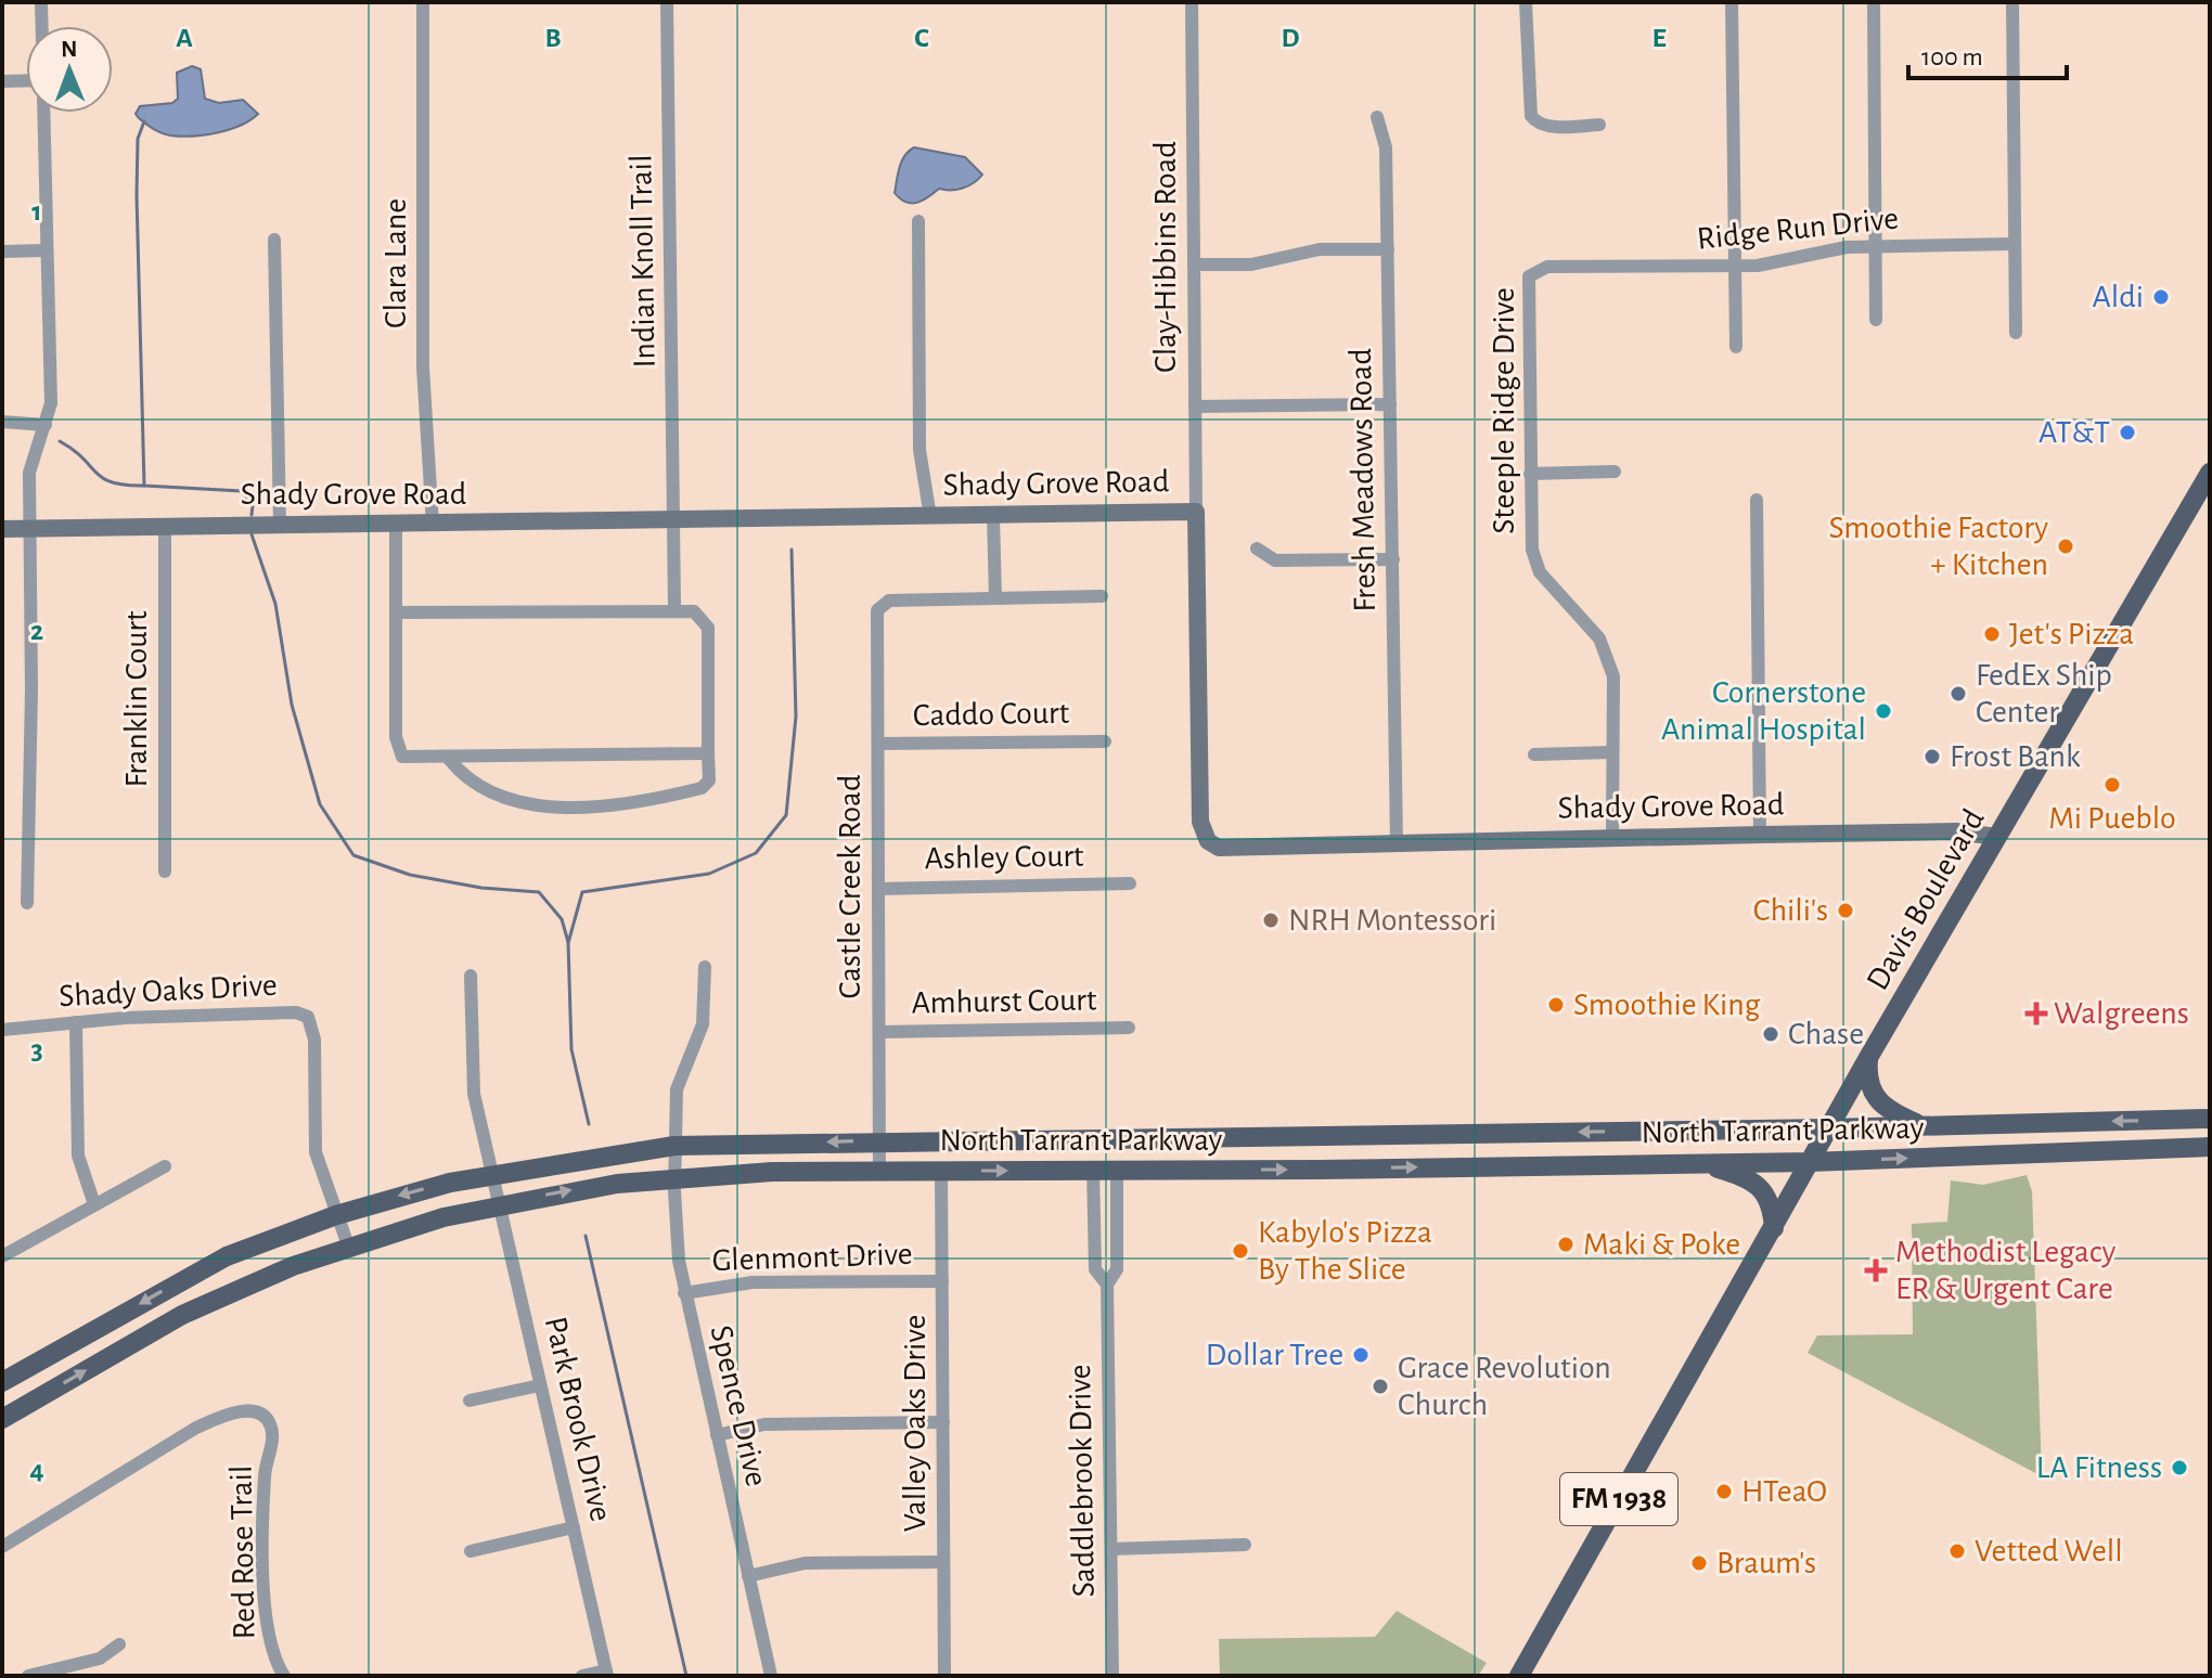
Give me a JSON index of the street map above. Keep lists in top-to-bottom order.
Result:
{
  "streets": {
    "main road": ["Davis Boulevard", "North Tarrant Parkway", "FM 1938"],
    "street": [
      "Ridge Run Drive",
      "Clay-Hibbins Road",
      "Indian Knoll Trail",
      "Clara Lane",
      "Steeple Ridge Drive",
      "Fresh Meadows Road",
      "Shady Grove Road",
      "Franklin Court",
      "Caddo Court",
      "Ashley Court",
      "Castle Creek Road",
      "Shady Oaks Drive",
      "Amhurst Court",
      "Glenmont Drive",
      "Spence Drive",
      "Park Brook Drive",
      "Valley Oaks Drive",
      "Saddlebrook Drive",
      "Red Rose Trail"
    ]
  },
  "crossings": [
    ["Ridge Run Drive", "Steeple Ridge Drive"],
    ["Clay-Hibbins Road", "Shady Grove Road"],
    ["Indian Knoll Trail", "Shady Grove Road"],
    ["Clara Lane", "Shady Grove Road"],
    ["Steeple Ridge Drive", "Shady Grove Road"],
    ["Fresh Meadows Road", "Shady Grove Road"],
    ["Shady Grove Road", "Franklin Court"],
    ["Shady Grove Road", "Davis Boulevard"],
    ["Caddo Court", "Castle Creek Road"],
    ["Ashley Court", "Castle Creek Road"],
    ["Castle Creek Road", "Amhurst Court"],
    ["Castle Creek Road", "North Tarrant Parkway"],
    ["Davis Boulevard", "North Tarrant Parkway"],
    ["Shady Oaks Drive", "North Tarrant Parkway"],
    ["North Tarrant Parkway", "Spence Drive"],
    ["North Tarrant Parkway", "Park Brook Drive"],
    ["North Tarrant Parkway", "Valley Oaks Drive"],
    ["North Tarrant Parkway", "Saddlebrook Drive"],
    ["Glenmont Drive", "Spence Drive"],
    ["Glenmont Drive", "Valley Oaks Drive"]
  ],
  "places": {
    "other": [
      "Aldi",
      "AT&T",
      "Smoothie Factory + Kitchen",
      "Jet's Pizza",
      "FedEx Ship Center",
      "Cornerstone Animal Hospital",
      "Frost Bank",
      "Mi Pueblo",
      "Chili's",
      "NRH Montessori",
      "Smoothie King",
      "Chase",
      "Maki & Poke",
      "Kabylo's Pizza By The Slice",
      "Dollar Tree",
      "Grace Revolution Church",
      "LA Fitness",
      "HTeaO",
      "Vetted Well",
      "Braum's"
    ],
    "health": ["Walgreens", "Methodist Legacy ER & Urgent Care"]
  },
  "scale_bar": "100 m",
  "north": "top",
  "grid": {
    "columns": [
      "A",
      "B",
      "C",
      "D",
      "E"
    ],
    "rows": [
      "1",
      "2",
      "3",
      "4"
    ]
  }
}
